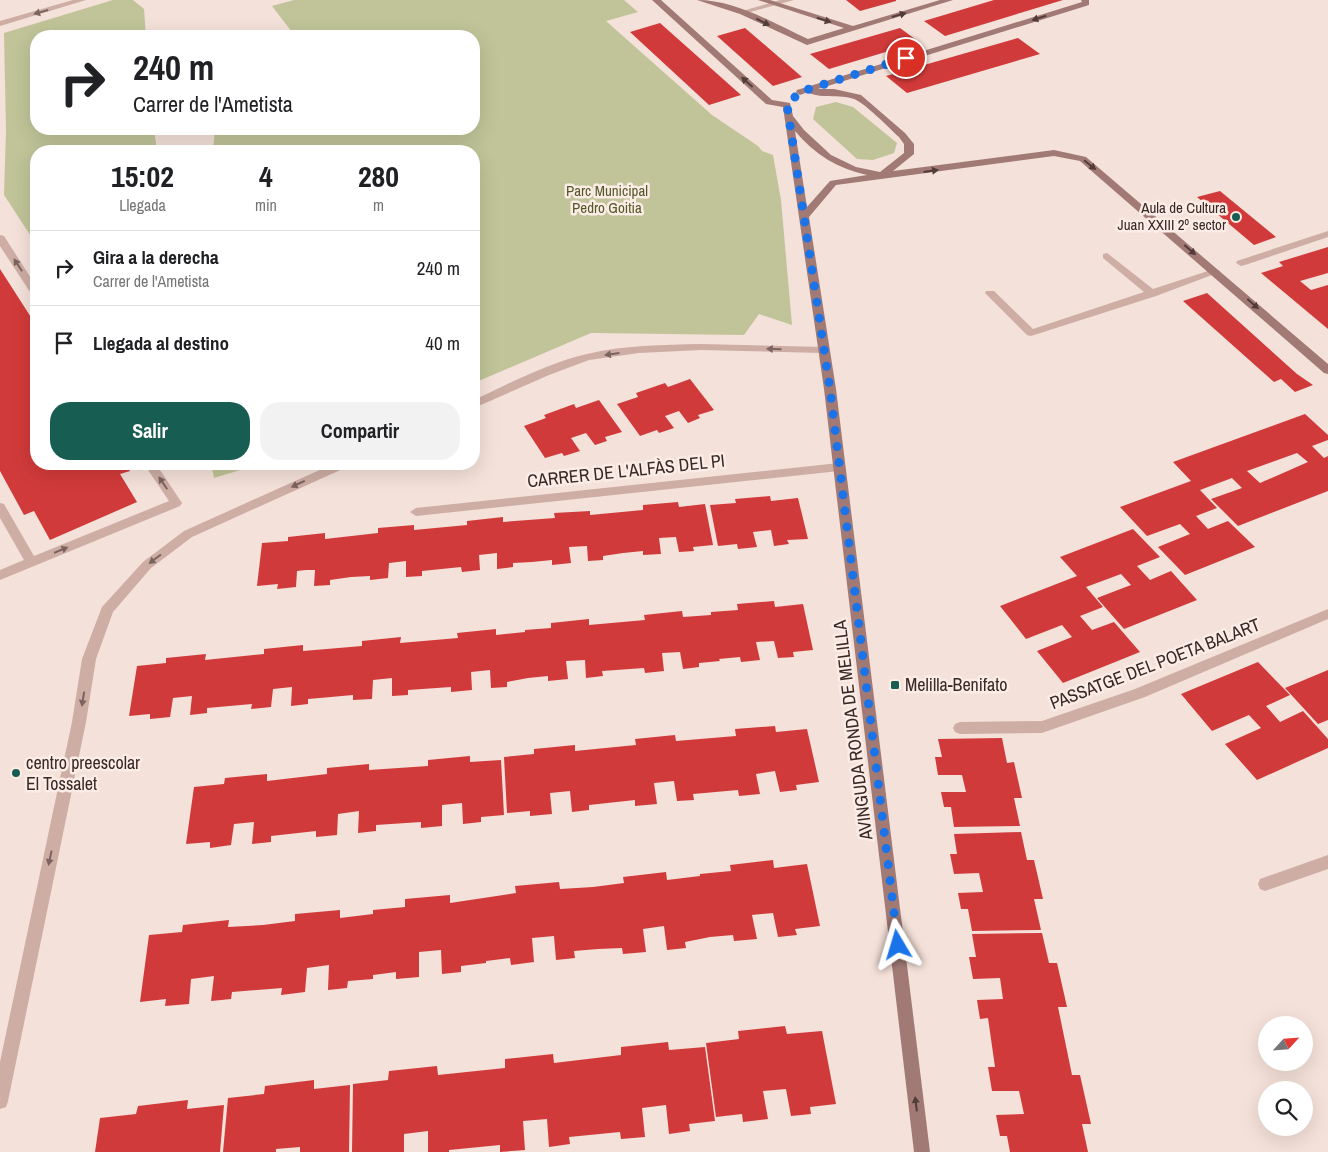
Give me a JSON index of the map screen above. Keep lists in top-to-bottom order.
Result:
{
  "streets": {
    "street": ["CARRER DE L'ALFÀS DEL PI", "PASSATGE DEL POETA BALART", "AVINGUDA RONDA DE MELILLA"]
  },
  "crossings": [
    ["CARRER DE L'ALFÀS DEL PI", "AVINGUDA RONDA DE MELILLA"]
  ],
  "one_way": ["AVINGUDA RONDA DE MELILLA"],
  "parks": ["Parc Municipal Pedro Goitia"],
  "places": {
    "other": ["Aula de Cultura Juan XXIII 2º sector", "centro preescolar El Tossalet"],
    "transit": ["Melilla-Benifato"]
  },
  "north": "top right",
  "page": {
    "turn": ["240 m", "Carrer de l'Ametista"],
    "eta": [
      "15:02",
      "Llegada",
      "4",
      "min",
      "280",
      "m"
    ],
    "list": [
      {
        "name": "Gira a la derecha",
        "note": "Carrer de l'Ametista",
        "value": "240 m"
      },
      {
        "name": "Llegada al destino",
        "value": "40 m"
      }
    ],
    "buttons": ["Salir", "Compartir"]
  }
}
